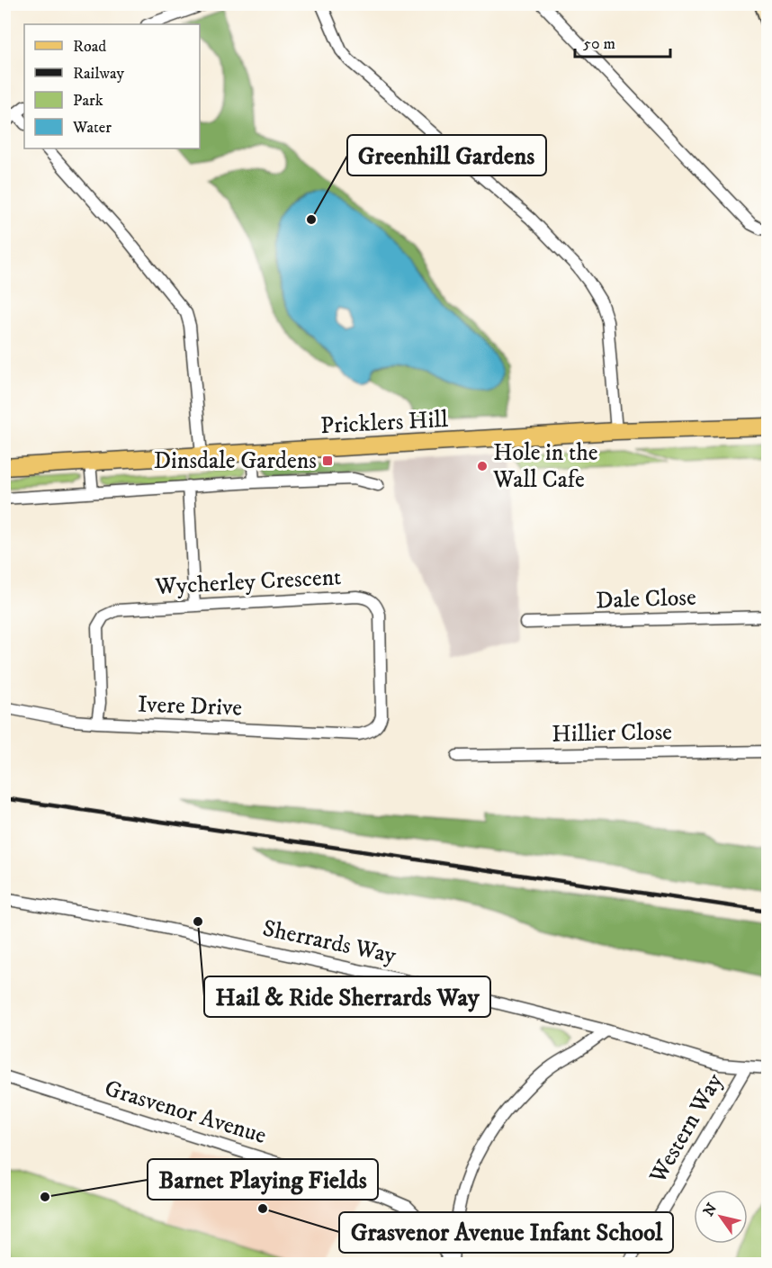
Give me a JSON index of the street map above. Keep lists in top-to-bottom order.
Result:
{
  "streets": {
    "main road": ["Pricklers Hill"],
    "street": [
      "Wycherley Crescent",
      "Dale Close",
      "Ivere Drive",
      "Hillier Close",
      "Sherrards Way",
      "Grasvenor Avenue",
      "Western Way"
    ]
  },
  "crossings": [
    ["Wycherley Crescent", "Ivere Drive"],
    ["Sherrards Way", "Western Way"]
  ],
  "places": {
    "other": [
      "Greenhill Gardens",
      "Hole in the Wall Cafe",
      "Hail & Ride Sherrards Way",
      "Barnet Playing Fields",
      "Grasvenor Avenue Infant School"
    ],
    "transit": ["Dinsdale Gardens"]
  },
  "legend": [
    "Road",
    "Railway",
    "Park",
    "Water"
  ],
  "scale_bar": "50 m",
  "north": "top left"
}
